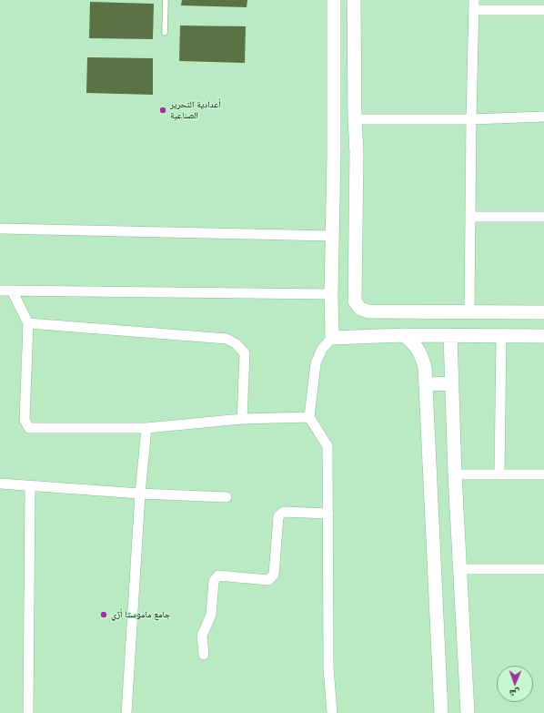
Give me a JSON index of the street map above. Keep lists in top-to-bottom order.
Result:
{
  "places": ["أعدادية التحرير الصناعية", "جامع ماموستا أژي"],
  "north": "bottom"
}
